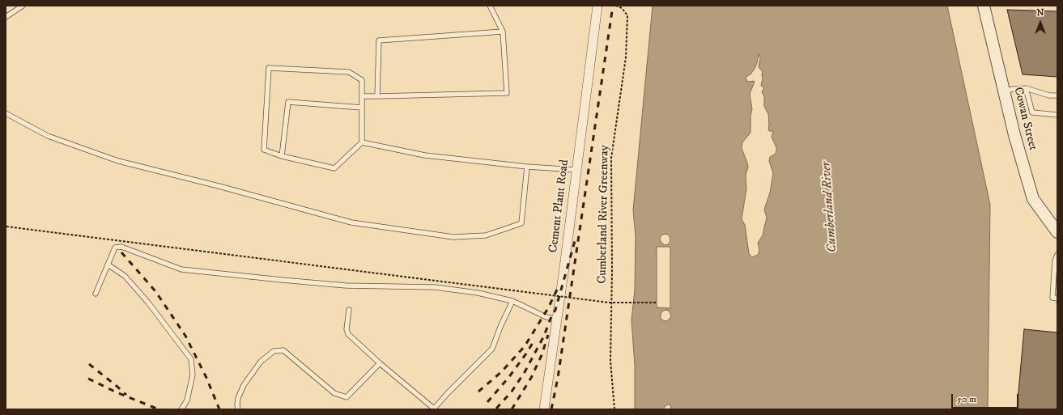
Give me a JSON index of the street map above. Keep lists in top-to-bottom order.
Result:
{
  "streets": {
    "street": ["Cowan Street", "Cement Plant Road"],
    "path": ["Cumberland River Greenway"]
  },
  "water": ["Cumberland River"],
  "scale_bar": "50 m",
  "north": "top"
}
